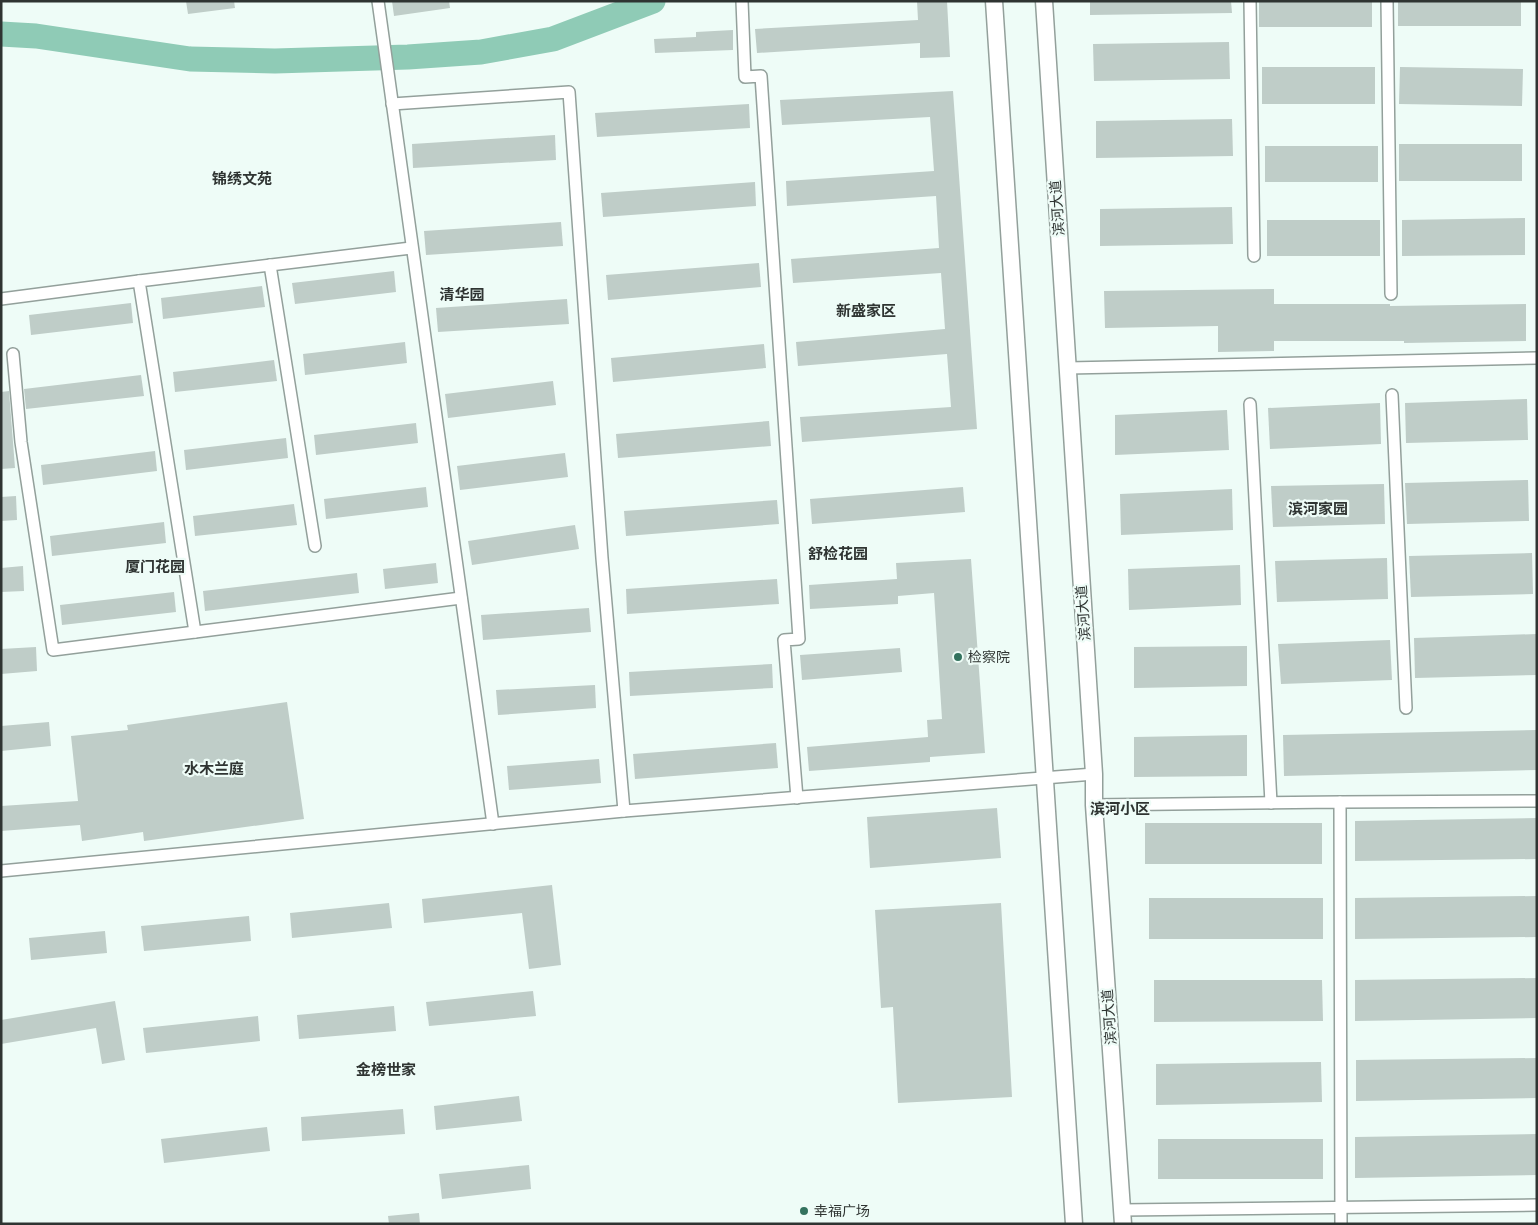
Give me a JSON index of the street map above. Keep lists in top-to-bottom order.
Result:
{
  "streets": {
    "main road": ["滨河大道"]
  },
  "districts": [
    "锦绣文苑",
    "清华园",
    "新盛家区",
    "滨河家园",
    "舒检花园",
    "厦门花园",
    "水木兰庭",
    "滨河小区",
    "金榜世家"
  ],
  "places": ["检察院", "幸福广场"]
}
